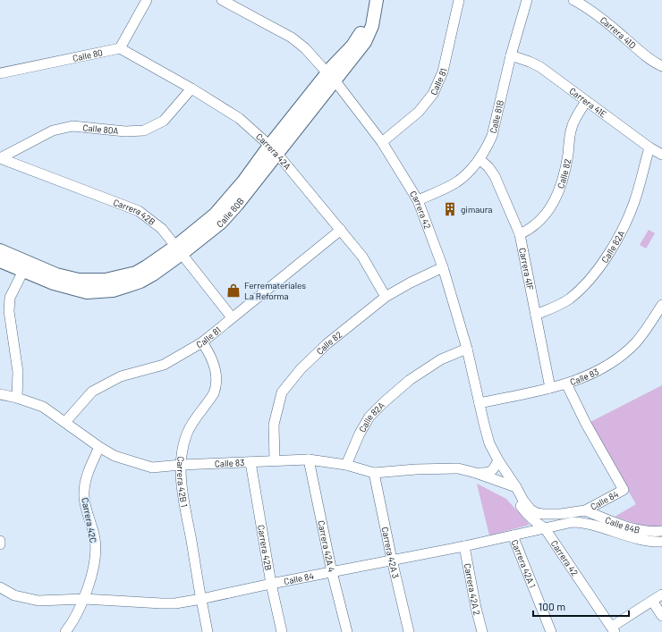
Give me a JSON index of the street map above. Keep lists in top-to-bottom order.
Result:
{
  "streets": {
    "main road": ["Calle 80B"],
    "street": [
      "Carrera 41D",
      "Calle 80",
      "Calle 81",
      "Carrera 41E",
      "Calle 81B",
      "Calle 80A",
      "Carrera 42A",
      "Calle 82",
      "Carrera 42",
      "Carrera 42B",
      "Calle 82A",
      "Carrera 41F",
      "Calle 83",
      "Carrera 42B 1",
      "Calle 84",
      "Carrera 42C",
      "Calle 84B",
      "Carrera 42A 4",
      "Carrera 42A 3",
      "Carrera 42A 1",
      "Carrera 42A 2"
    ]
  },
  "crossings": [
    ["Calle 80", "Carrera 42A"],
    ["Calle 81", "Carrera 42A"],
    ["Calle 81", "Carrera 42"],
    ["Calle 81", "Carrera 42B"],
    ["Calle 81", "Calle 83"],
    ["Calle 81", "Carrera 42B 1"],
    ["Carrera 41E", "Calle 81B"],
    ["Carrera 41E", "Calle 82"],
    ["Carrera 41E", "Calle 82A"],
    ["Calle 81B", "Carrera 42"],
    ["Calle 81B", "Carrera 41F"],
    ["Calle 80A", "Carrera 42A"],
    ["Calle 80A", "Carrera 42B"],
    ["Carrera 42A", "Calle 82"],
    ["Carrera 42A", "Calle 80B"],
    ["Calle 82", "Carrera 42"],
    ["Calle 82", "Carrera 41F"],
    ["Calle 82", "Calle 83"],
    ["Carrera 42", "Calle 80B"],
    ["Carrera 42", "Calle 82A"],
    ["Carrera 42", "Calle 83"],
    ["Carrera 42", "Calle 84"],
    ["Calle 80B", "Carrera 42B"],
    ["Carrera 42B", "Calle 83"],
    ["Carrera 42B", "Calle 84"],
    ["Calle 82A", "Carrera 41F"],
    ["Calle 82A", "Calle 83"],
    ["Carrera 41F", "Calle 83"],
    ["Calle 83", "Carrera 42B 1"],
    ["Calle 83", "Calle 84"],
    ["Calle 83", "Carrera 42C"],
    ["Calle 83", "Carrera 42A 4"],
    ["Calle 83", "Carrera 42A 3"],
    ["Carrera 42B 1", "Calle 84"],
    ["Calle 84", "Carrera 42C"],
    ["Calle 84", "Calle 84B"],
    ["Calle 84", "Carrera 42A 4"],
    ["Calle 84", "Carrera 42A 3"],
    ["Calle 84", "Carrera 42A 1"],
    ["Calle 84", "Carrera 42A 2"]
  ],
  "places": {
    "building": ["gimaura"],
    "shop": ["Ferremateriales La Reforma"]
  },
  "scale_bar": "100 m"
}
